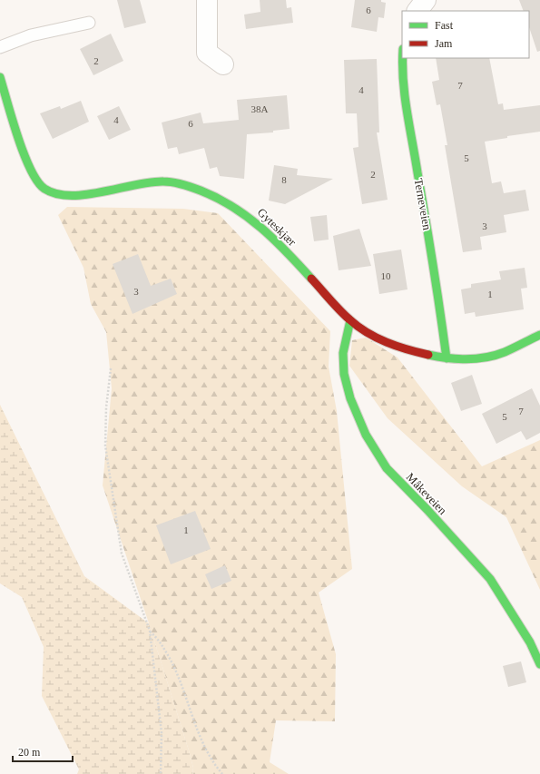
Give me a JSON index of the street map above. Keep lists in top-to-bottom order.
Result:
{
  "streets": {
    "street": ["Terneveien", "Gyteskjær", "Måkeveien"]
  },
  "crossings": [
    ["Terneveien", "Gyteskjær"],
    ["Gyteskjær", "Måkeveien"]
  ],
  "house_numbers": [
    "6",
    "2",
    "7",
    "4",
    "38A",
    "4",
    "6",
    "5",
    "2",
    "8",
    "3",
    "10",
    "3",
    "1",
    "7",
    "5",
    "1"
  ],
  "legend": ["Fast", "Jam"],
  "scale_bar": "20 m"
}
